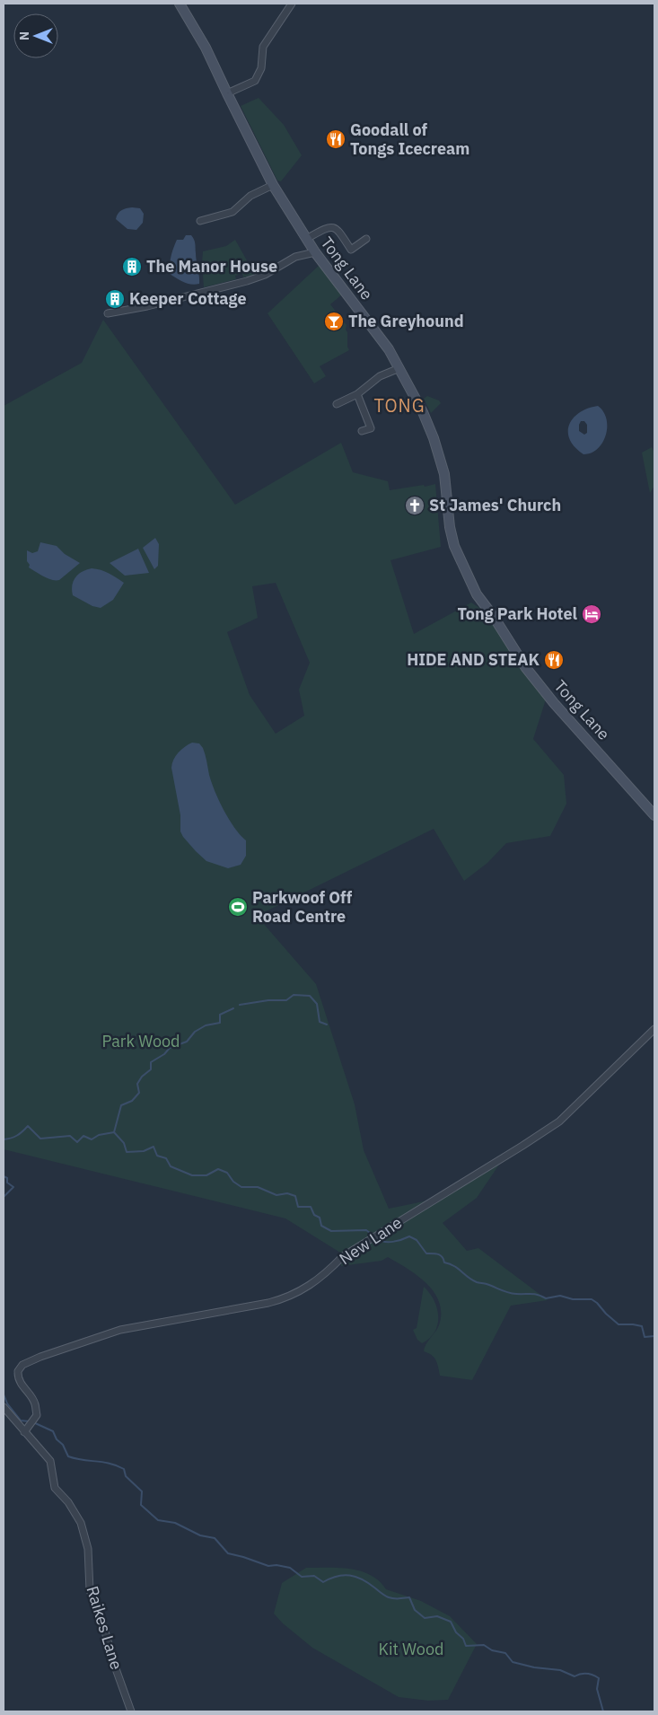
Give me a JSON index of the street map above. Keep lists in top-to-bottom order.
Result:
{
  "streets": {
    "street": ["Tong Lane", "New Lane", "Raikes Lane"]
  },
  "crossings": [
    ["New Lane", "Raikes Lane"]
  ],
  "districts": ["TONG"],
  "parks": ["Park Wood", "Kit Wood"],
  "places": {
    "restaurant": ["Goodall of Tongs Icecream", "HIDE AND STEAK"],
    "building": ["The Manor House", "Keeper Cottage"],
    "bar": ["The Greyhound"],
    "church": ["St James' Church"],
    "hotel": ["Tong Park Hotel"],
    "sports": ["Parkwoof Off Road Centre"]
  },
  "north": "left"
}
